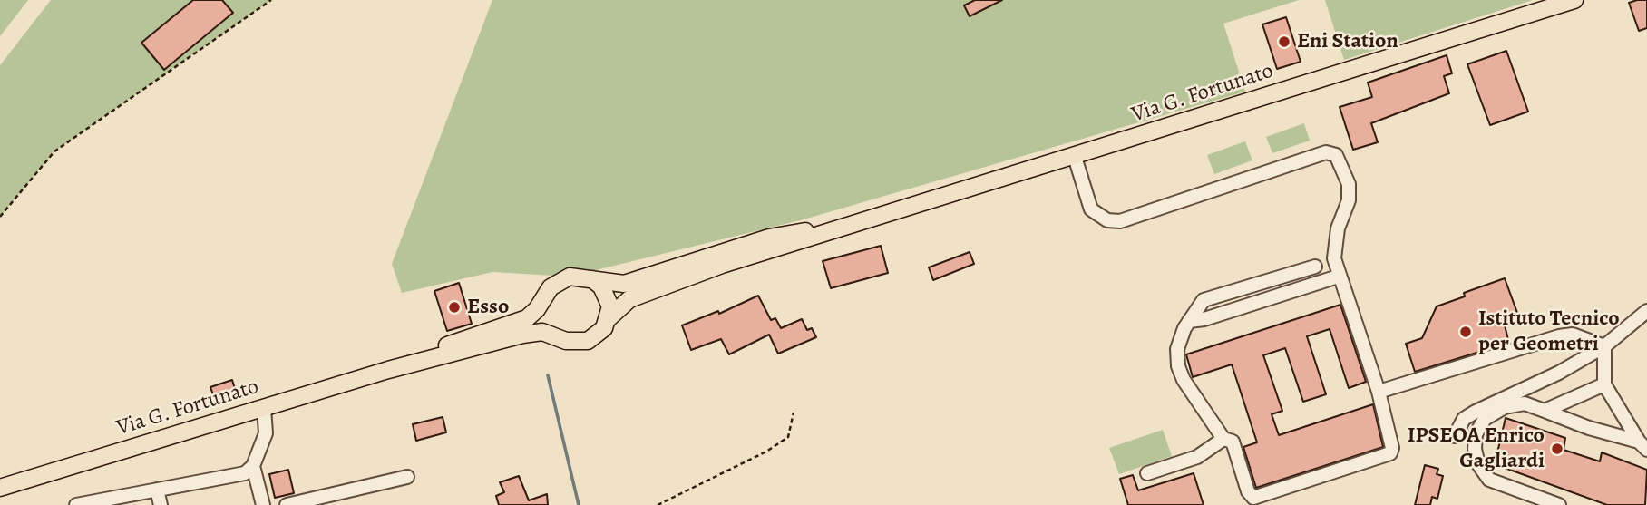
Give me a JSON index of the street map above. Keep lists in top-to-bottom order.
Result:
{
  "streets": {
    "main road": ["Via G. Fortunato"]
  },
  "places": [
    "Eni Station",
    "Esso",
    "Istituto Tecnico per Geometri",
    "IPSEOA Enrico Gagliardi"
  ]
}
